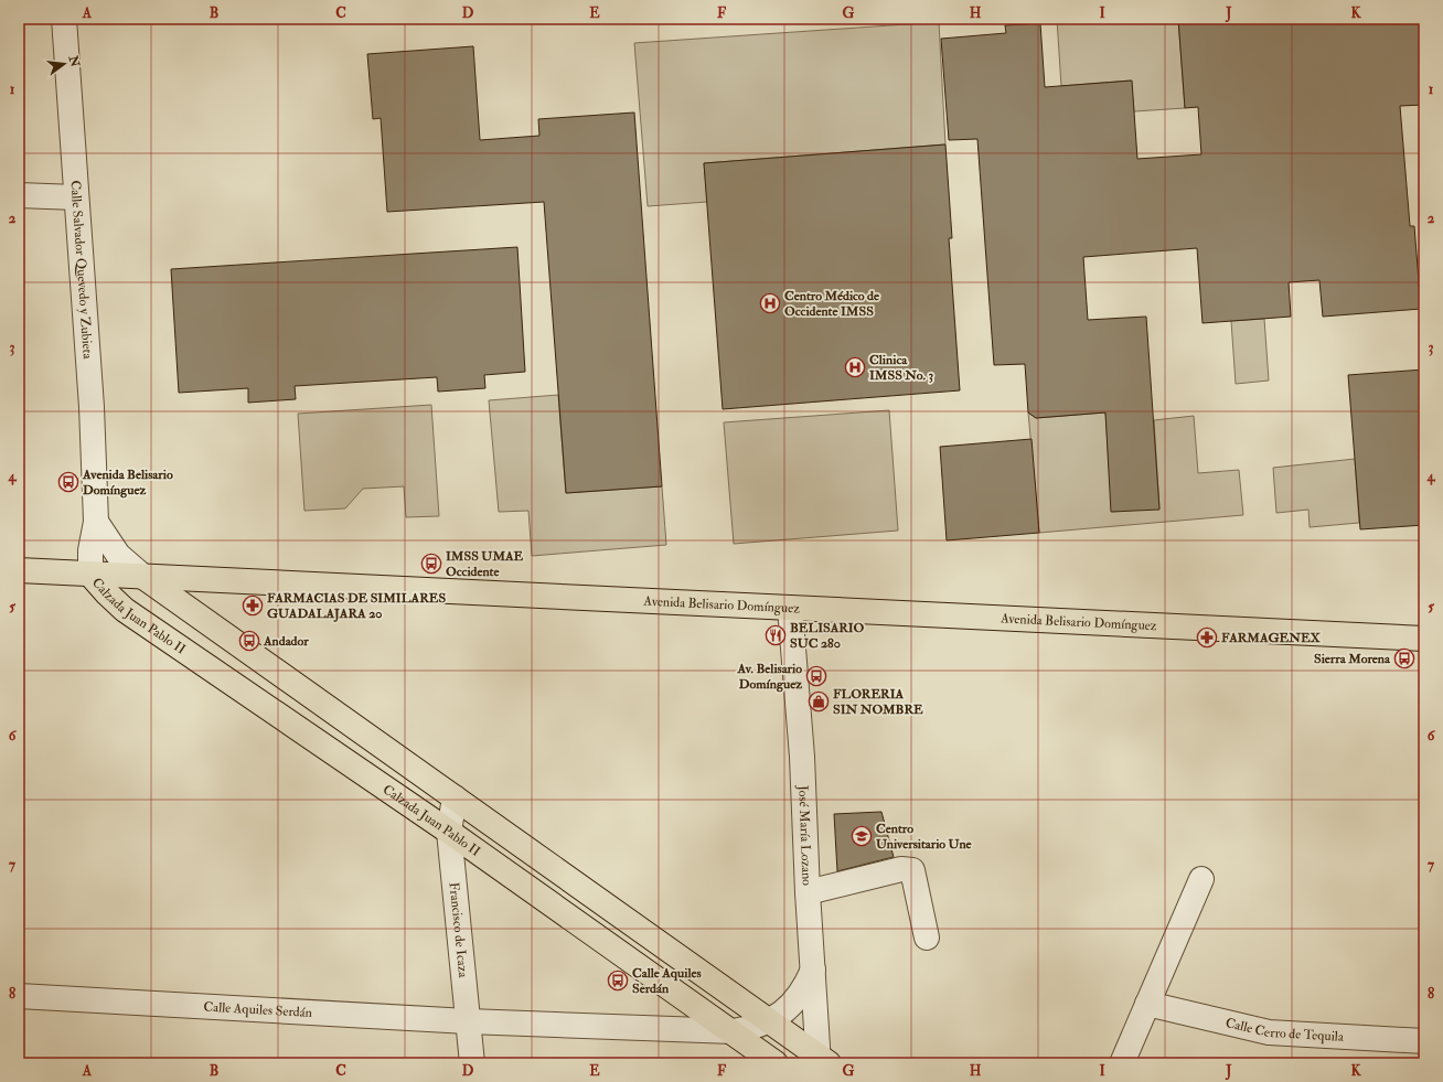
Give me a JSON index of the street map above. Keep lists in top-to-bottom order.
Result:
{
  "streets": {
    "main road": ["Avenida Belisario Domínguez", "Calzada Juan Pablo II"],
    "street": [
      "Calle Salvador Quevedo y Zubieta",
      "José María Lozano",
      "Francisco de Icaza",
      "Calle Aquiles Serdán",
      "Calle Cerro de Tequila"
    ]
  },
  "crossings": [
    ["Calle Salvador Quevedo y Zubieta", "Avenida Belisario Domínguez"],
    ["Calle Salvador Quevedo y Zubieta", "Calzada Juan Pablo II"],
    ["Avenida Belisario Domínguez", "Calzada Juan Pablo II"],
    ["Avenida Belisario Domínguez", "José María Lozano"],
    ["Calzada Juan Pablo II", "Francisco de Icaza"],
    ["Calzada Juan Pablo II", "Calle Aquiles Serdán"],
    ["José María Lozano", "Calle Aquiles Serdán"],
    ["Francisco de Icaza", "Calle Aquiles Serdán"]
  ],
  "places": {
    "hospital": ["Centro Médico de Occidente IMSS", "Clinica IMSS No. 3"],
    "bus stop": [
      "Avenida Belisario Domínguez",
      "IMSS UMAE Occidente",
      "Andador",
      "Sierra Morena",
      "Av. Belisario Domínguez",
      "Calle Aquiles Serdán"
    ],
    "pharmacy": ["FARMACIAS DE SIMILARES GUADALAJARA 20", "FARMAGENEX"],
    "restaurant": ["BELISARIO SUC 280"],
    "shop": ["FLORERIA SIN NOMBRE"],
    "school or university": ["Centro Universitario Une"]
  },
  "north": "right",
  "grid": {
    "columns": [
      "A",
      "B",
      "C",
      "D",
      "E",
      "F",
      "G",
      "H",
      "I",
      "J",
      "K"
    ],
    "rows": [
      "1",
      "2",
      "3",
      "4",
      "5",
      "6",
      "7",
      "8"
    ]
  }
}
